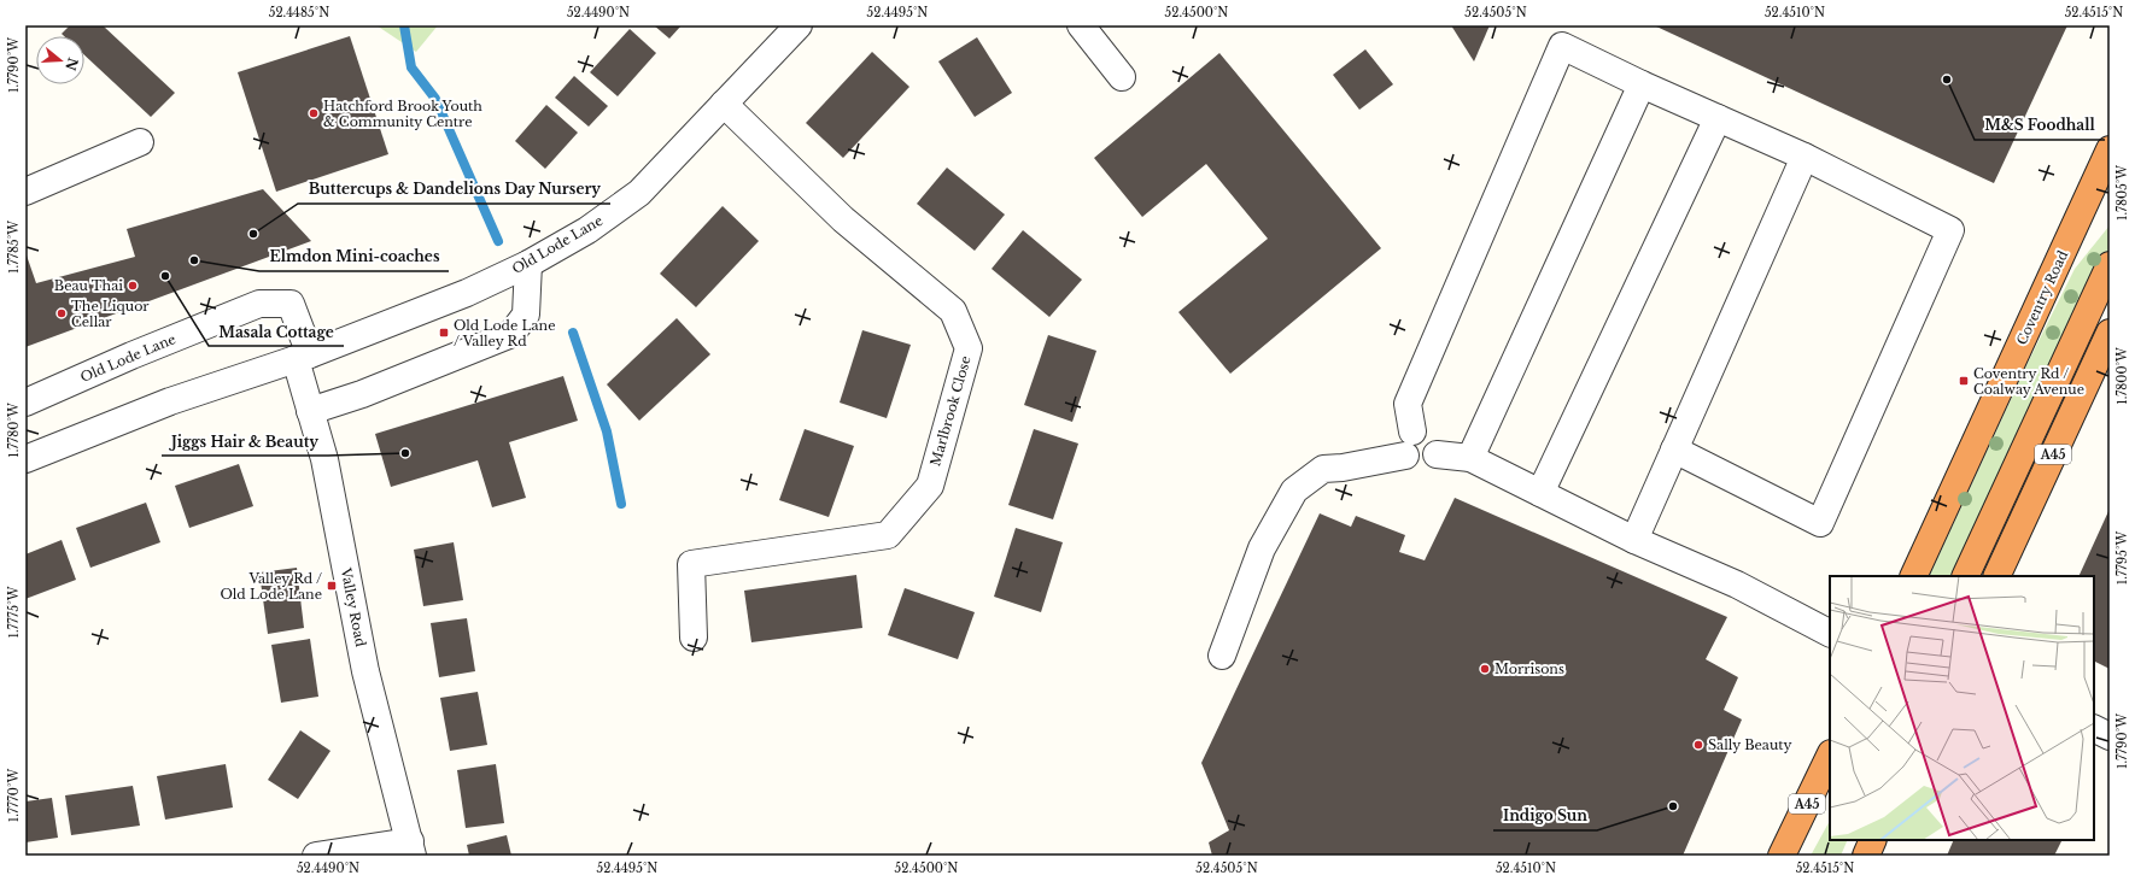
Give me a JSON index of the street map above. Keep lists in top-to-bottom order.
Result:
{
  "streets": {
    "highway": ["Coventry Road", "A45"],
    "street": ["Old Lode Lane", "Marlbrook Close", "Valley Road"]
  },
  "crossings": [
    ["Old Lode Lane", "Marlbrook Close"],
    ["Old Lode Lane", "Valley Road"]
  ],
  "places": {
    "other": [
      "M&S Foodhall",
      "Hatchford Brook Youth & Community Centre",
      "Buttercups & Dandelions Day Nursery",
      "Elmdon Mini-coaches",
      "Masala Cottage",
      "Beau Thai",
      "The Liquor Cellar",
      "Jiggs Hair & Beauty",
      "Morrisons",
      "Sally Beauty",
      "Indigo Sun"
    ],
    "transit": ["Old Lode Lane / Valley Rd", "Coventry Rd / Coalway Avenue", "Valley Rd / Old Lode Lane"]
  },
  "north": "right",
  "coordinates": [
    "52.4485°N",
    "52.4490°N",
    "52.4495°N",
    "52.4500°N",
    "52.4505°N",
    "52.4510°N",
    "52.4515°N",
    "1.7790°W",
    "1.7805°W",
    "1.7785°W",
    "1.7800°W",
    "1.7780°W",
    "1.7795°W",
    "1.7775°W",
    "1.7770°W"
  ]
}
